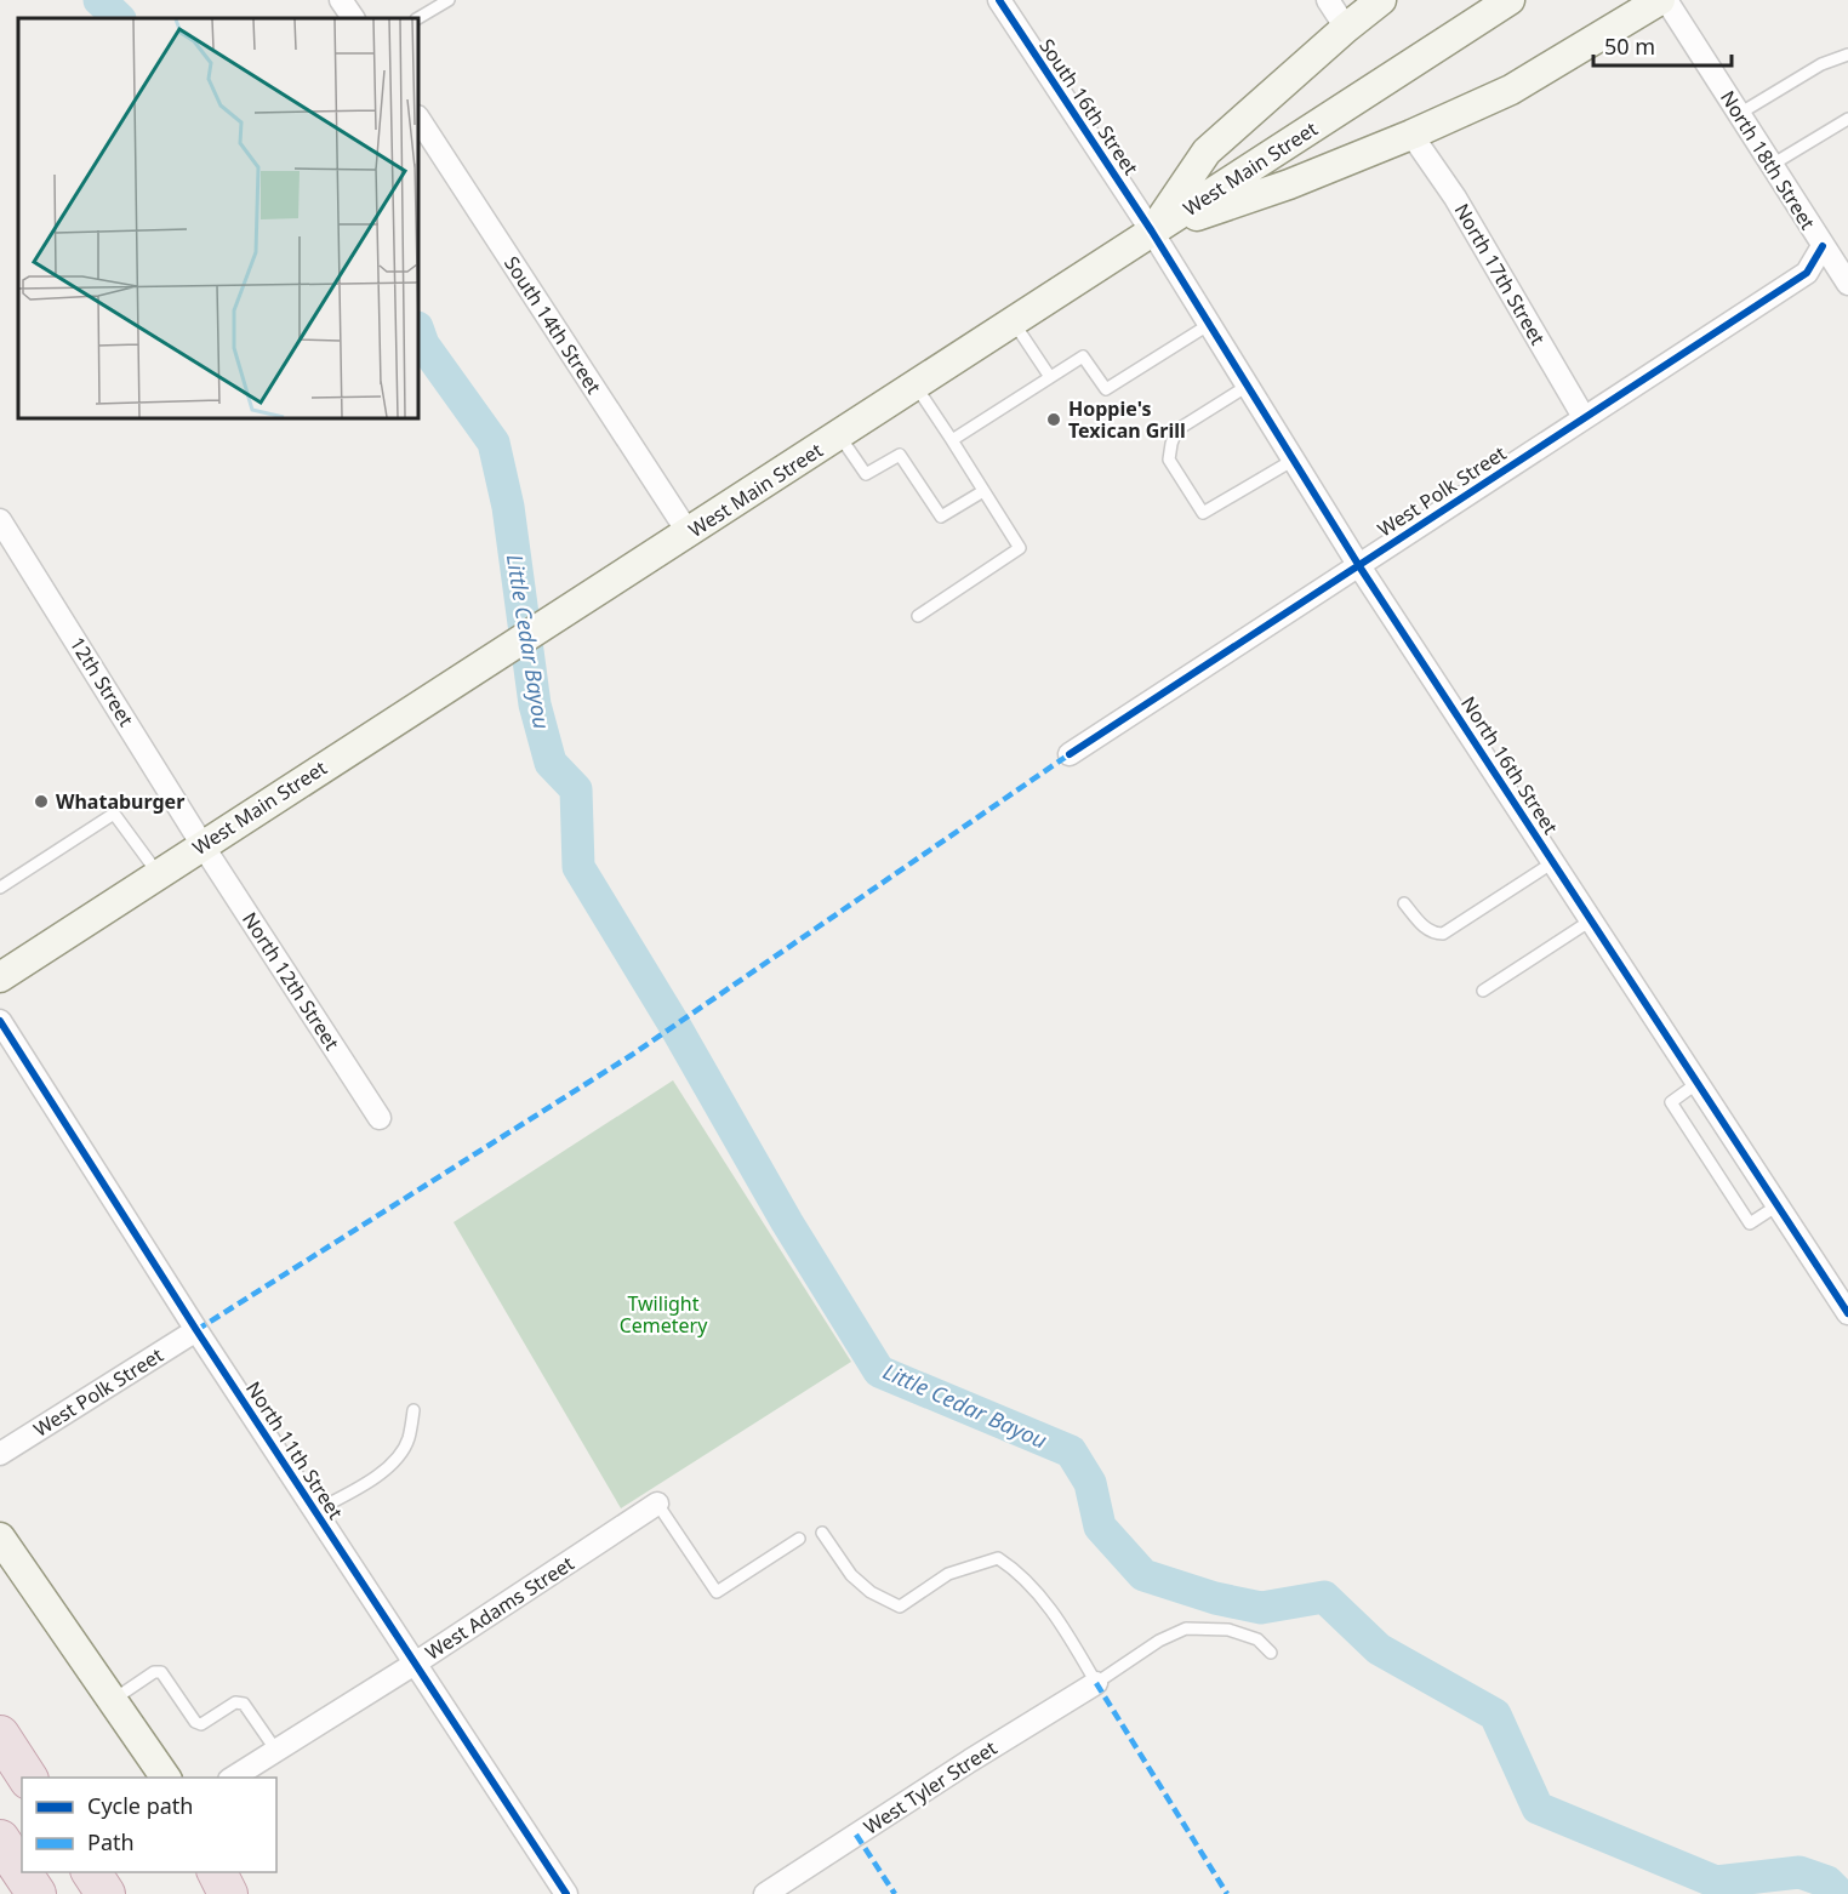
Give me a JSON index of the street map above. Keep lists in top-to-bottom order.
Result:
{
  "streets": {
    "main road": ["West Main Street"],
    "street": [
      "South 16th Street",
      "North 18th Street",
      "North 17th Street",
      "South 14th Street",
      "West Polk Street",
      "12th Street",
      "North 16th Street",
      "North 12th Street",
      "North 11th Street",
      "West Adams Street",
      "West Tyler Street"
    ]
  },
  "crossings": [
    ["South 16th Street", "West Main Street"],
    ["South 16th Street", "North 16th Street"],
    ["North 18th Street", "West Polk Street"],
    ["West Main Street", "South 14th Street"],
    ["West Main Street", "12th Street"],
    ["West Main Street", "North 16th Street"],
    ["West Main Street", "North 12th Street"],
    ["North 17th Street", "West Polk Street"],
    ["West Polk Street", "North 16th Street"],
    ["West Polk Street", "North 11th Street"],
    ["12th Street", "North 12th Street"],
    ["North 11th Street", "West Adams Street"]
  ],
  "water": ["Little Cedar Bayou"],
  "parks": ["Twilight Cemetery"],
  "places": ["Hoppie's Texican Grill", "Whataburger"],
  "legend": ["Cycle path", "Path"],
  "scale_bar": "50 m"
}
